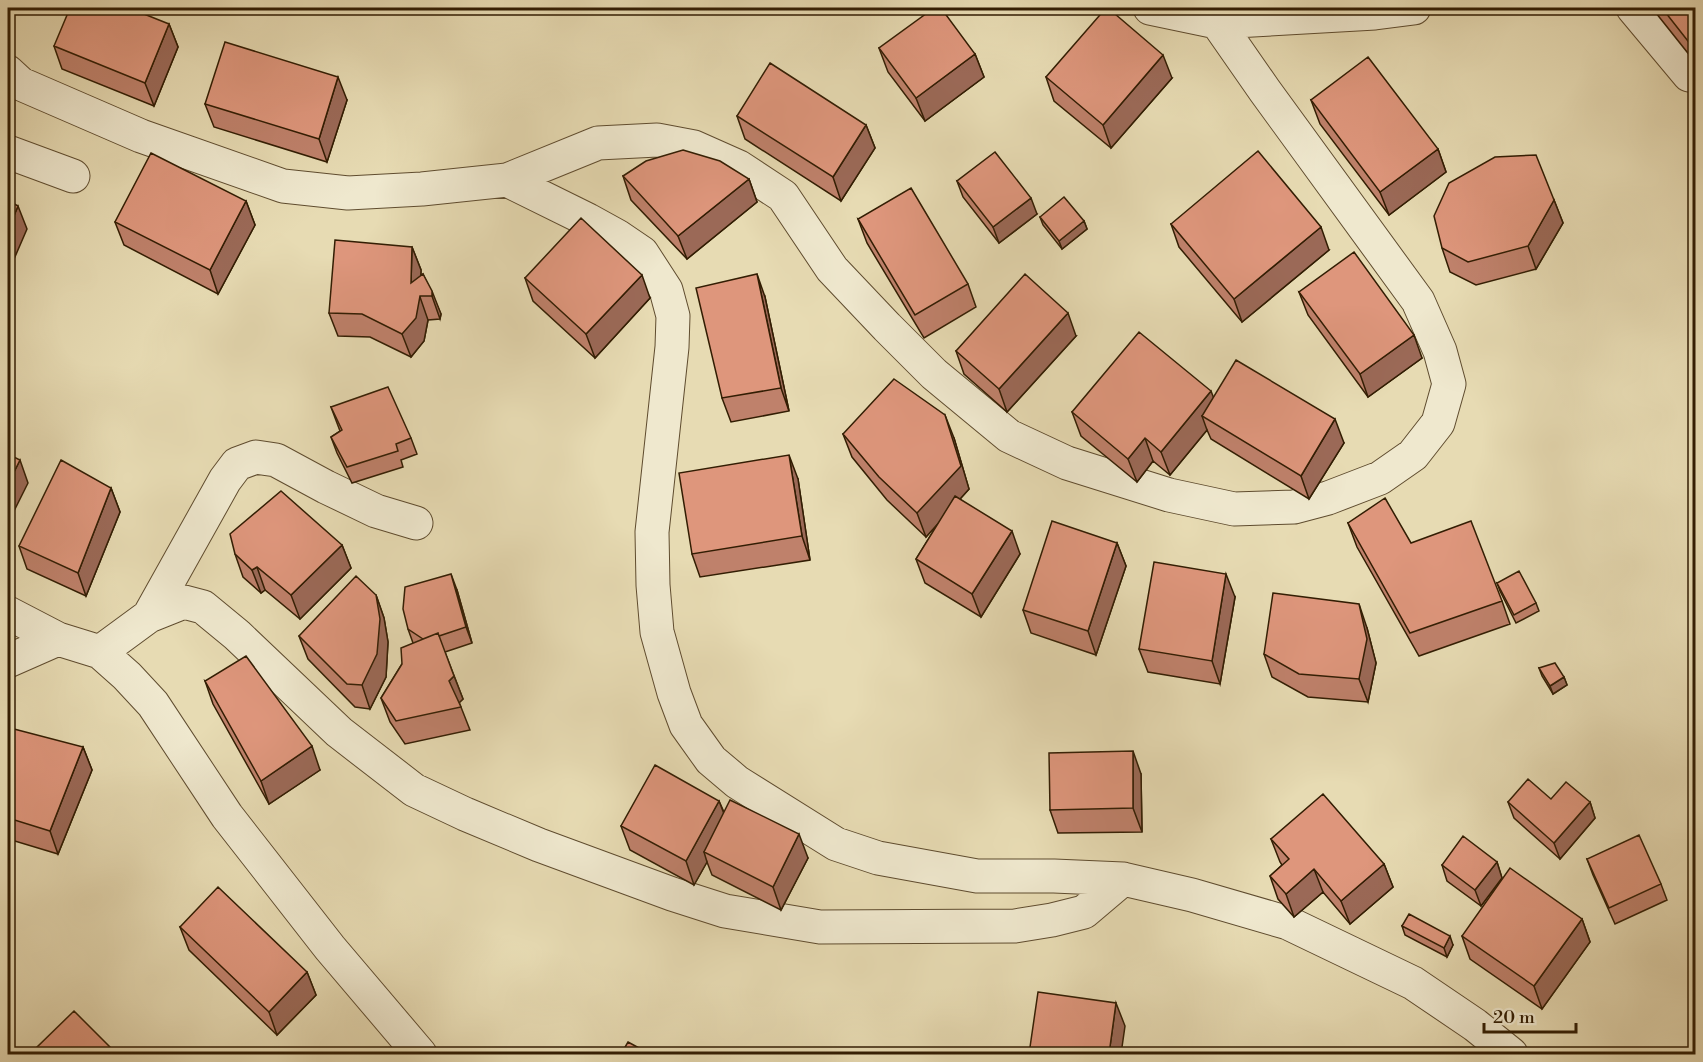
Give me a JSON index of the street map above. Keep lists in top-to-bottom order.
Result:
{
  "scale_bar": "20 m"
}
